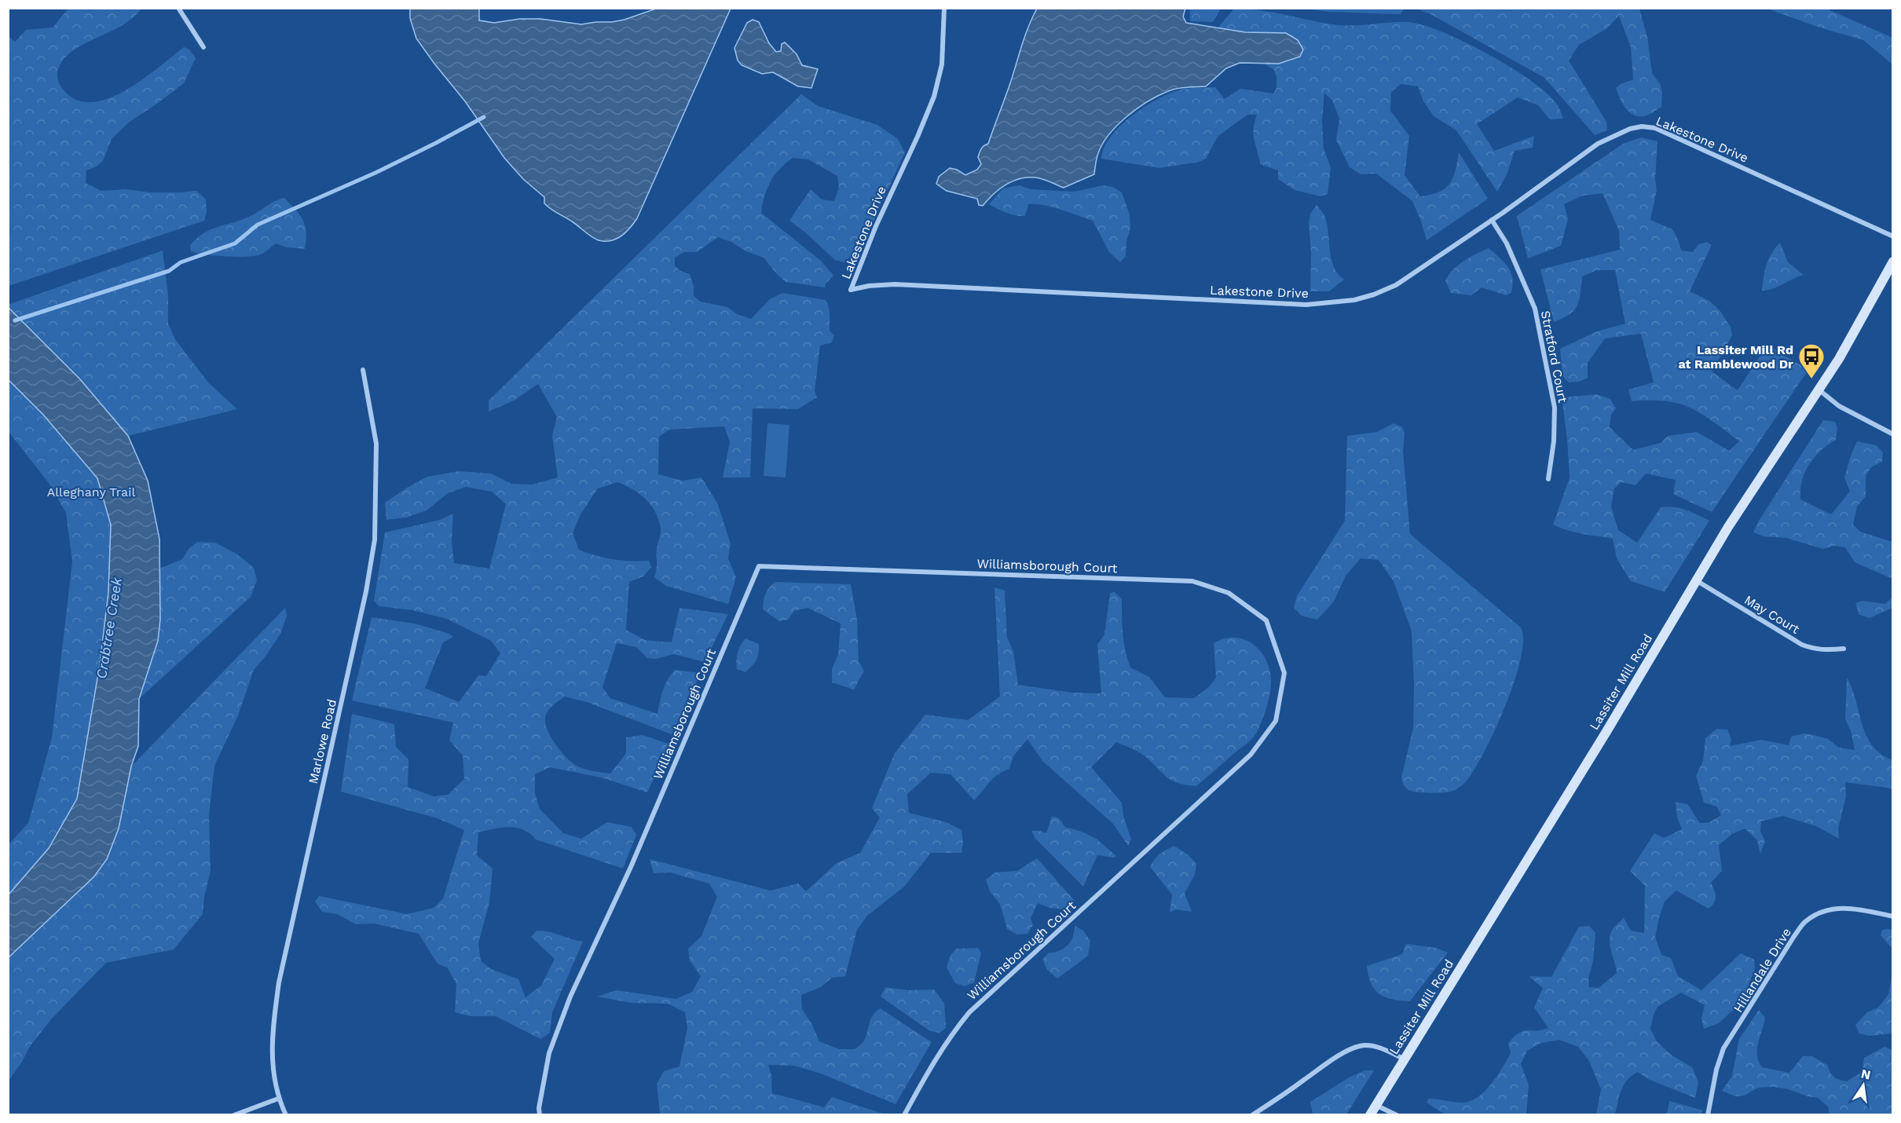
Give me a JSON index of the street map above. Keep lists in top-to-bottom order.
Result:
{
  "streets": {
    "main road": ["Lassiter Mill Road"],
    "street": [
      "Lakestone Drive",
      "Stratford Court",
      "Williamsborough Court",
      "May Court",
      "Marlowe Road",
      "Hillandale Drive"
    ]
  },
  "crossings": [
    ["Lakestone Drive", "Stratford Court"],
    ["May Court", "Lassiter Mill Road"]
  ],
  "water": ["Crabtree Creek"],
  "parks": ["Alleghany Trail"],
  "places": {
    "bus stop": ["Lassiter Mill Rd at Ramblewood Dr"]
  },
  "north": "top"
}
